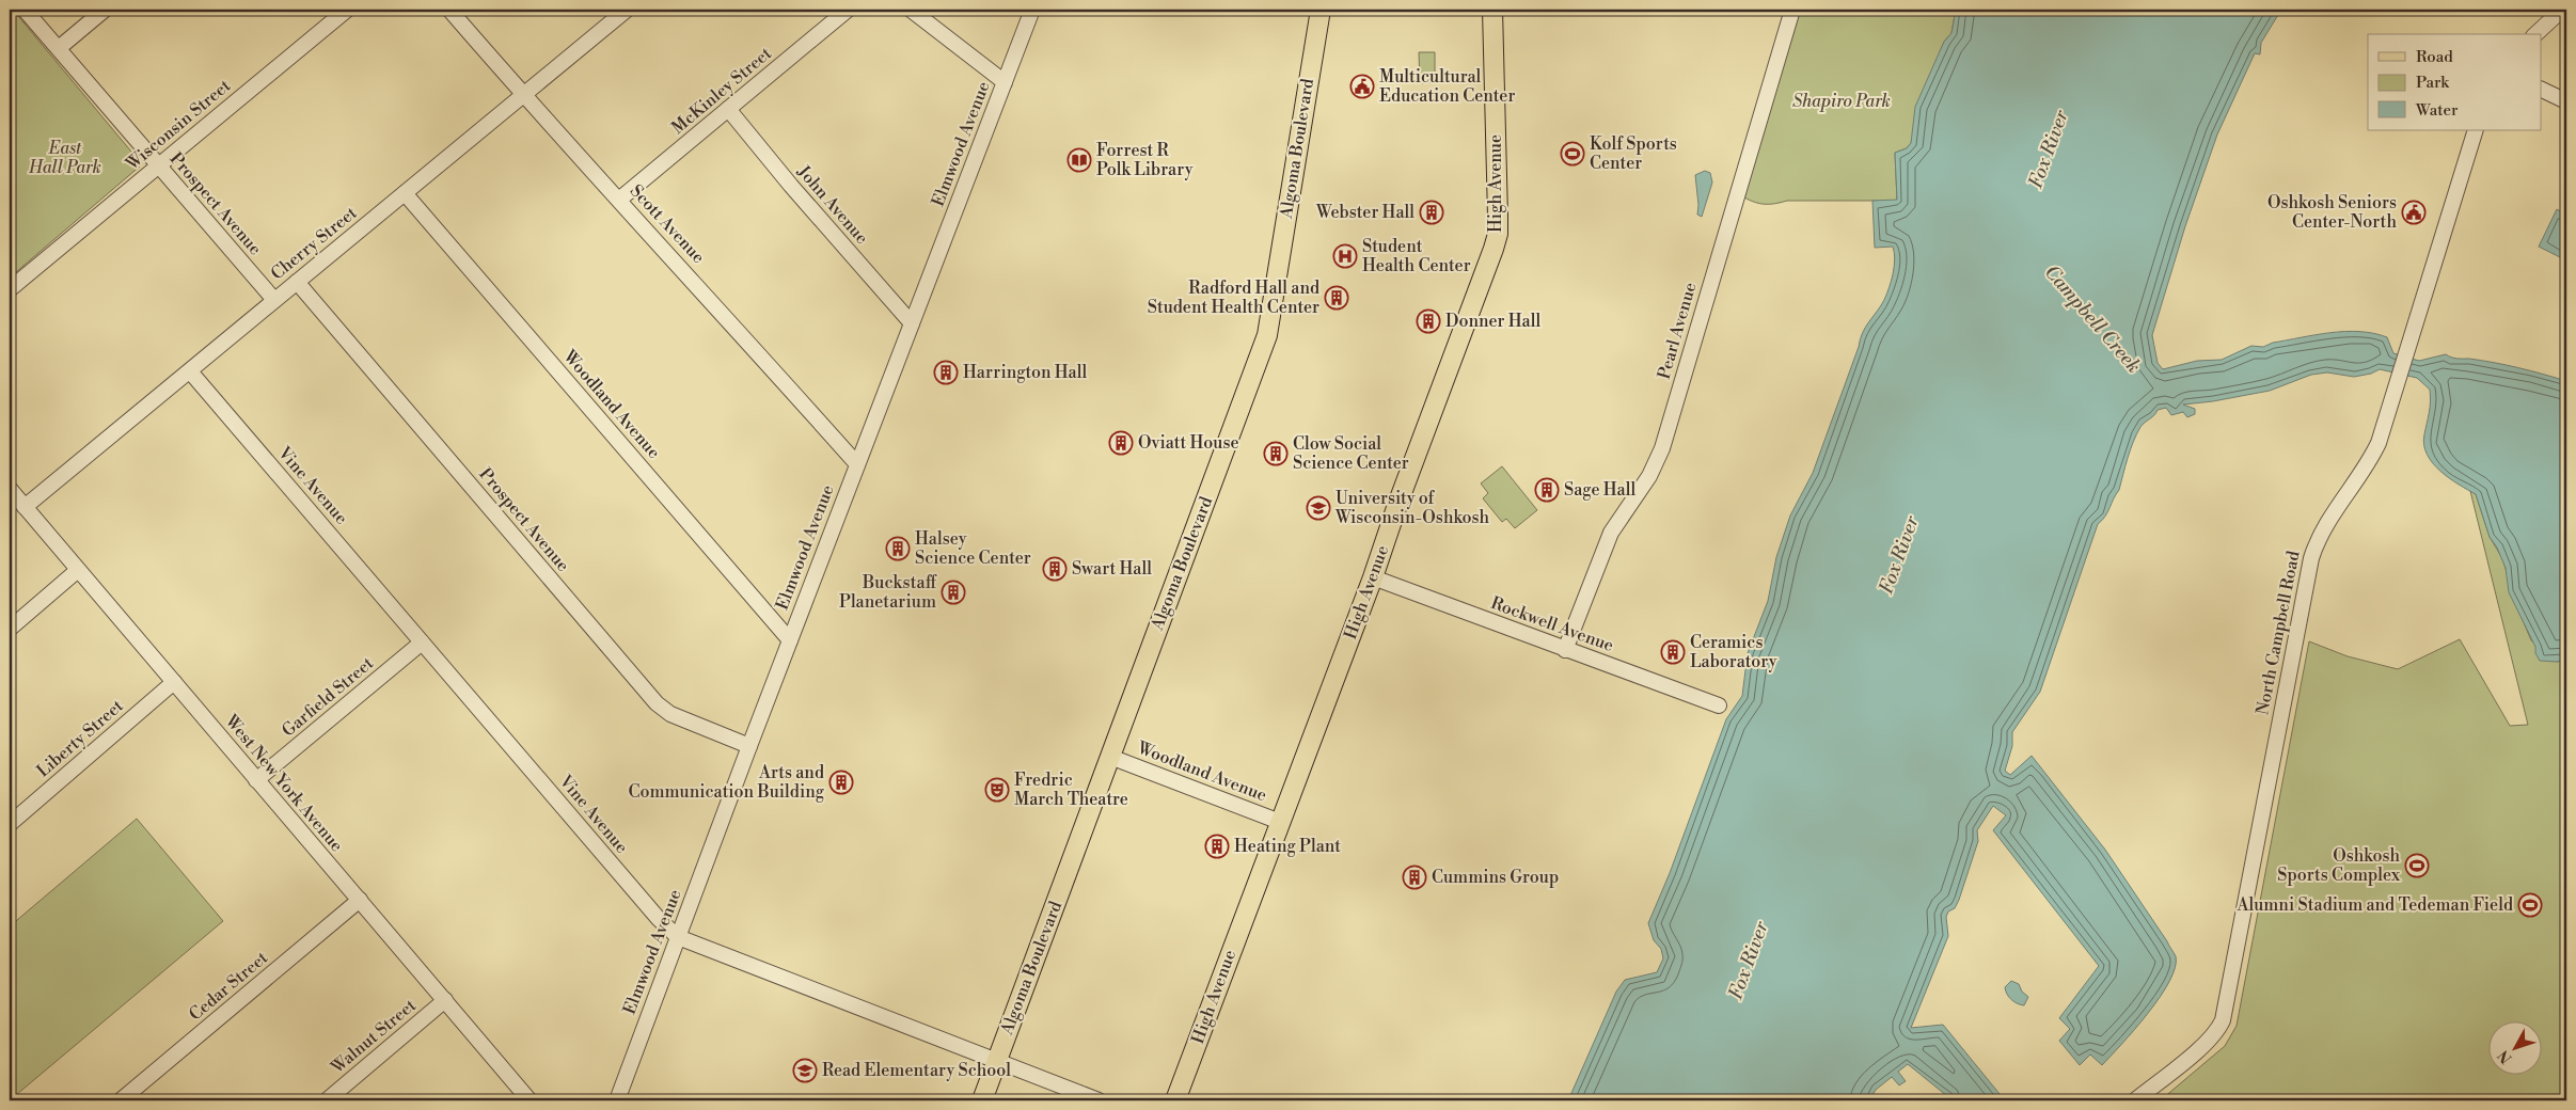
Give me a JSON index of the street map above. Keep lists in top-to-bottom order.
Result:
{
  "streets": {
    "main road": ["Algoma Boulevard", "High Avenue"],
    "street": [
      "McKinley Street",
      "Wisconsin Street",
      "Elmwood Avenue",
      "Prospect Avenue",
      "John Avenue",
      "Scott Avenue",
      "Cherry Street",
      "Pearl Avenue",
      "Woodland Avenue",
      "Vine Avenue",
      "Rockwell Avenue",
      "North Campbell Road",
      "Garfield Street",
      "Liberty Street",
      "West New York Avenue",
      "Cedar Street",
      "Walnut Street"
    ]
  },
  "crossings": [
    ["McKinley Street", "John Avenue"],
    ["McKinley Street", "Scott Avenue"],
    ["Wisconsin Street", "Prospect Avenue"],
    ["Elmwood Avenue", "Prospect Avenue"],
    ["Elmwood Avenue", "John Avenue"],
    ["Elmwood Avenue", "Scott Avenue"],
    ["Elmwood Avenue", "Woodland Avenue"],
    ["Elmwood Avenue", "Vine Avenue"],
    ["Algoma Boulevard", "Woodland Avenue"],
    ["Algoma Boulevard", "Vine Avenue"],
    ["High Avenue", "Woodland Avenue"],
    ["High Avenue", "Rockwell Avenue"],
    ["Prospect Avenue", "Cherry Street"],
    ["Scott Avenue", "Cherry Street"],
    ["Cherry Street", "Woodland Avenue"],
    ["Cherry Street", "Vine Avenue"],
    ["Cherry Street", "West New York Avenue"],
    ["Pearl Avenue", "Rockwell Avenue"],
    ["Vine Avenue", "Garfield Street"],
    ["Garfield Street", "West New York Avenue"],
    ["Liberty Street", "West New York Avenue"],
    ["West New York Avenue", "Cedar Street"],
    ["West New York Avenue", "Walnut Street"]
  ],
  "water": ["Fox River", "Campbell Creek"],
  "parks": ["Shapiro Park", "East Hall Park"],
  "places": {
    "public building": ["Multicultural Education Center", "Oshkosh Seniors Center-North"],
    "sports": ["Kolf Sports Center", "Oshkosh Sports Complex", "Alumni Stadium and Tedeman Field"],
    "library": ["Forrest R Polk Library"],
    "building": [
      "Webster Hall",
      "Radford Hall and Student Health Center",
      "Donner Hall",
      "Harrington Hall",
      "Oviatt House",
      "Clow Social Science Center",
      "Sage Hall",
      "Halsey Science Center",
      "Swart Hall",
      "Buckstaff Planetarium",
      "Ceramics Laboratory",
      "Arts and Communication Building",
      "Heating Plant",
      "Cummins Group"
    ],
    "hospital": ["Student Health Center"],
    "school or university": ["University of Wisconsin-Oshkosh", "Read Elementary School"],
    "theatre": ["Fredric March Theatre"]
  },
  "legend": ["Road", "Park", "Water"],
  "north": "bottom left"
}
